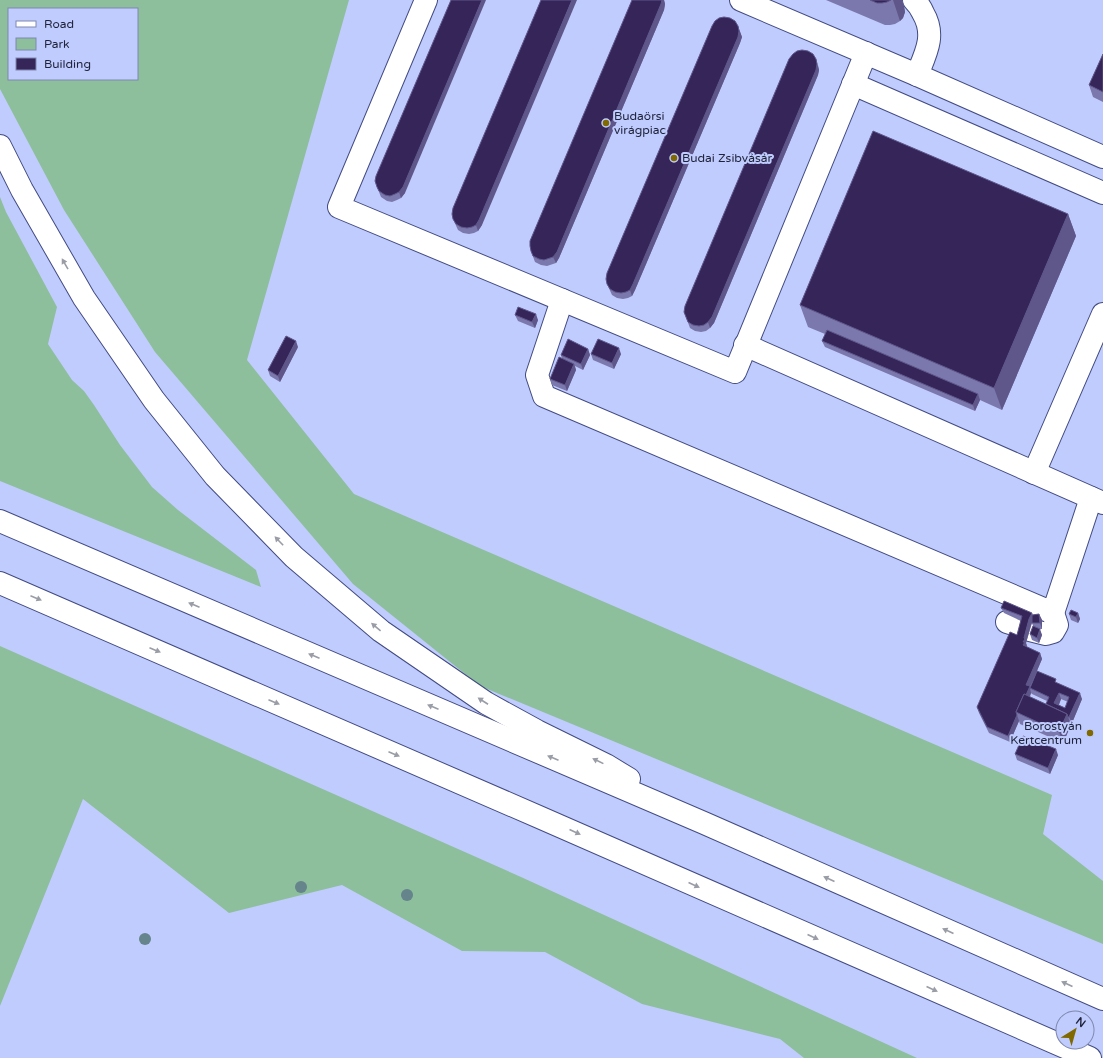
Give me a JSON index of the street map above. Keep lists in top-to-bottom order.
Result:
{
  "places": ["Budaörsi virágpiac", "Budai Zsibvásár", "Borostyán Kertcentrum"],
  "legend": ["Road", "Park", "Building"],
  "north": "top right"
}
